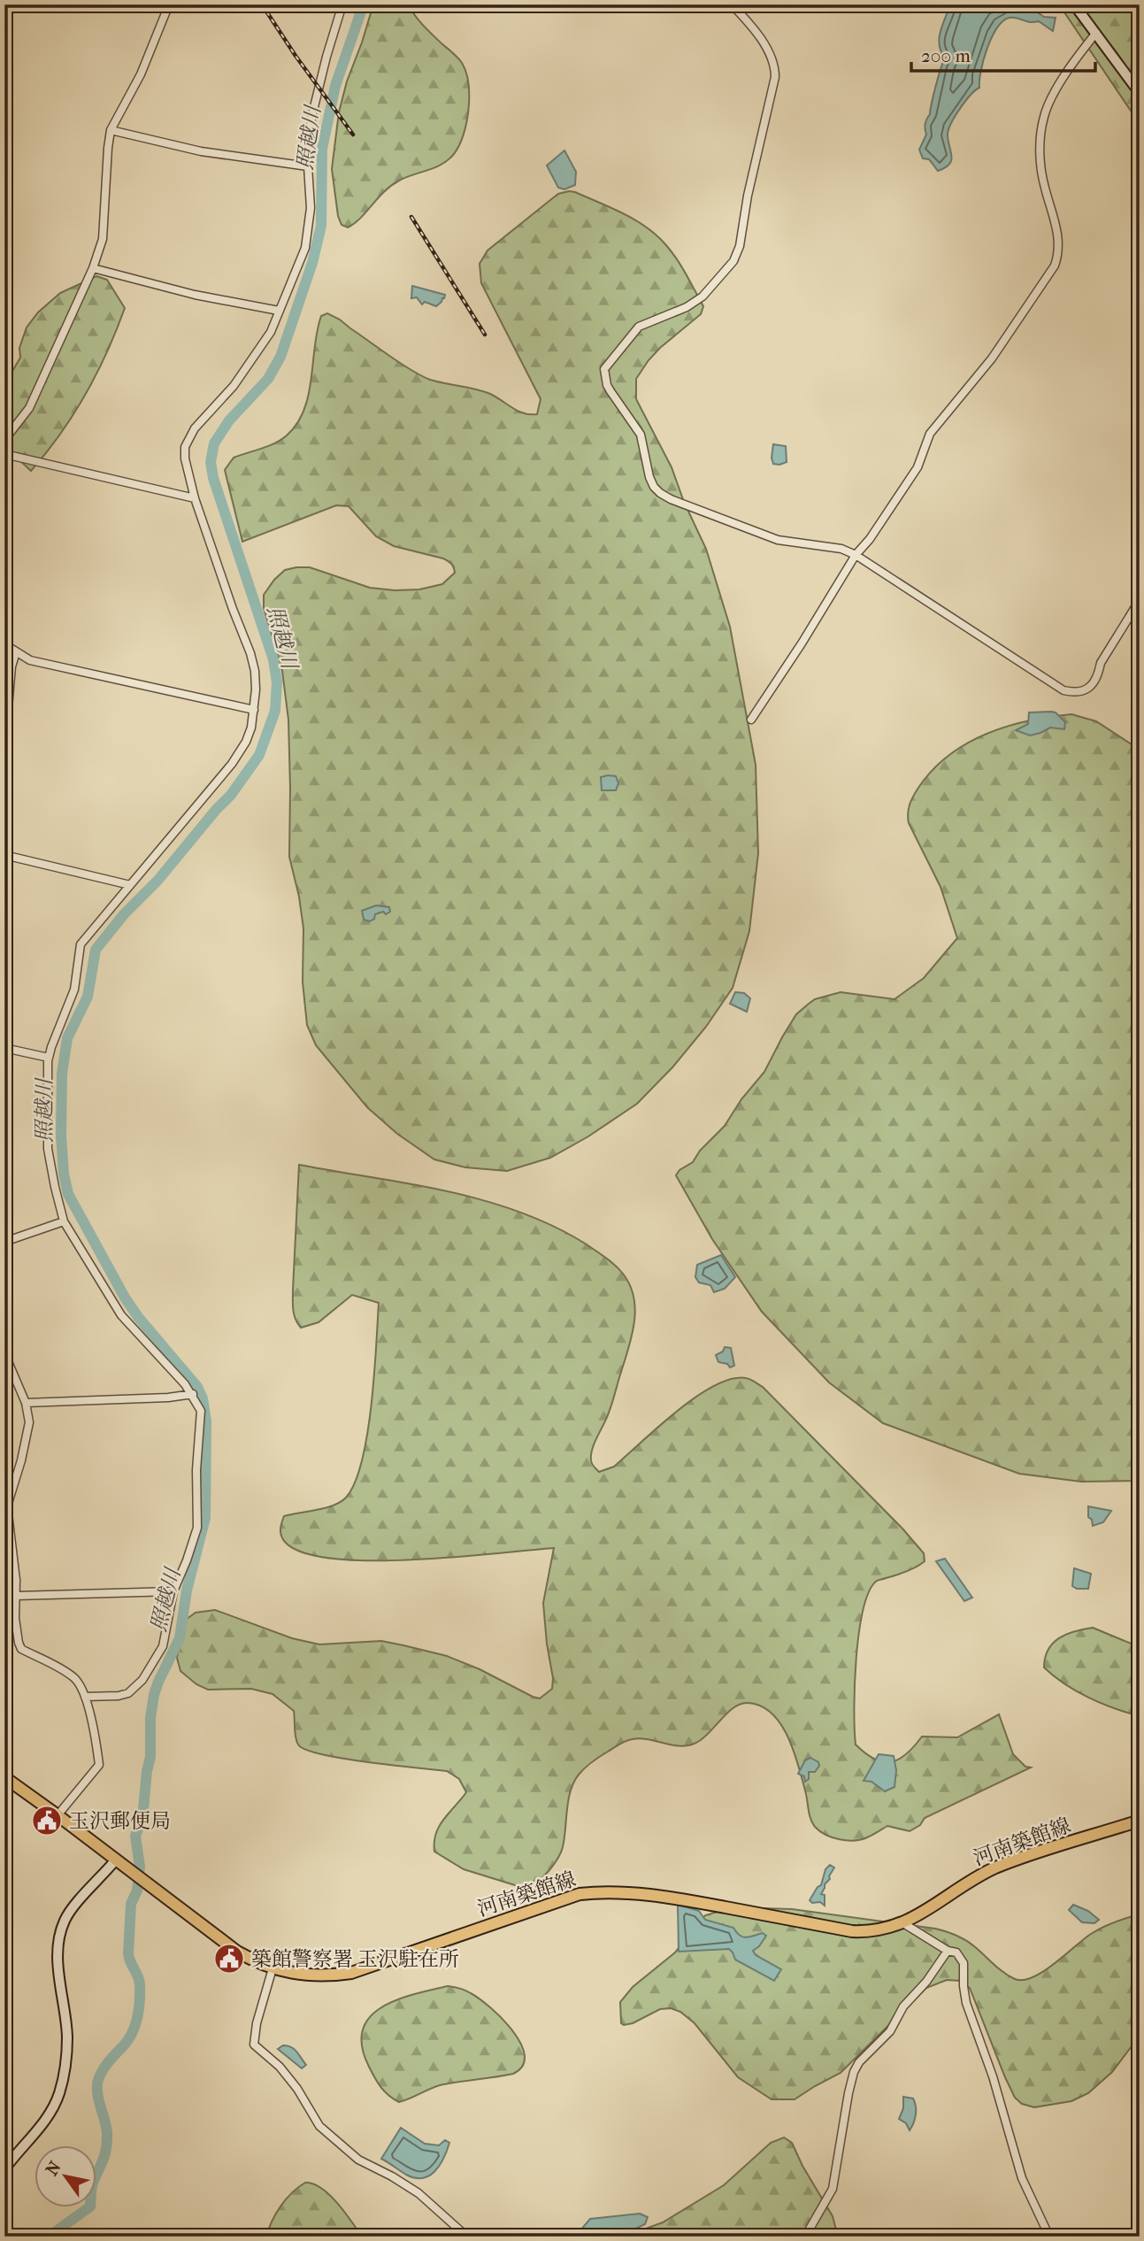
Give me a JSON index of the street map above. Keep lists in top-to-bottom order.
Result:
{
  "streets": {
    "main road": ["河南築館線"]
  },
  "water": ["照越川"],
  "places": {
    "public building": ["玉沢郵便局", "築館警察署 玉沢駐在所"]
  },
  "scale_bar": "200 m",
  "north": "top left"
}
